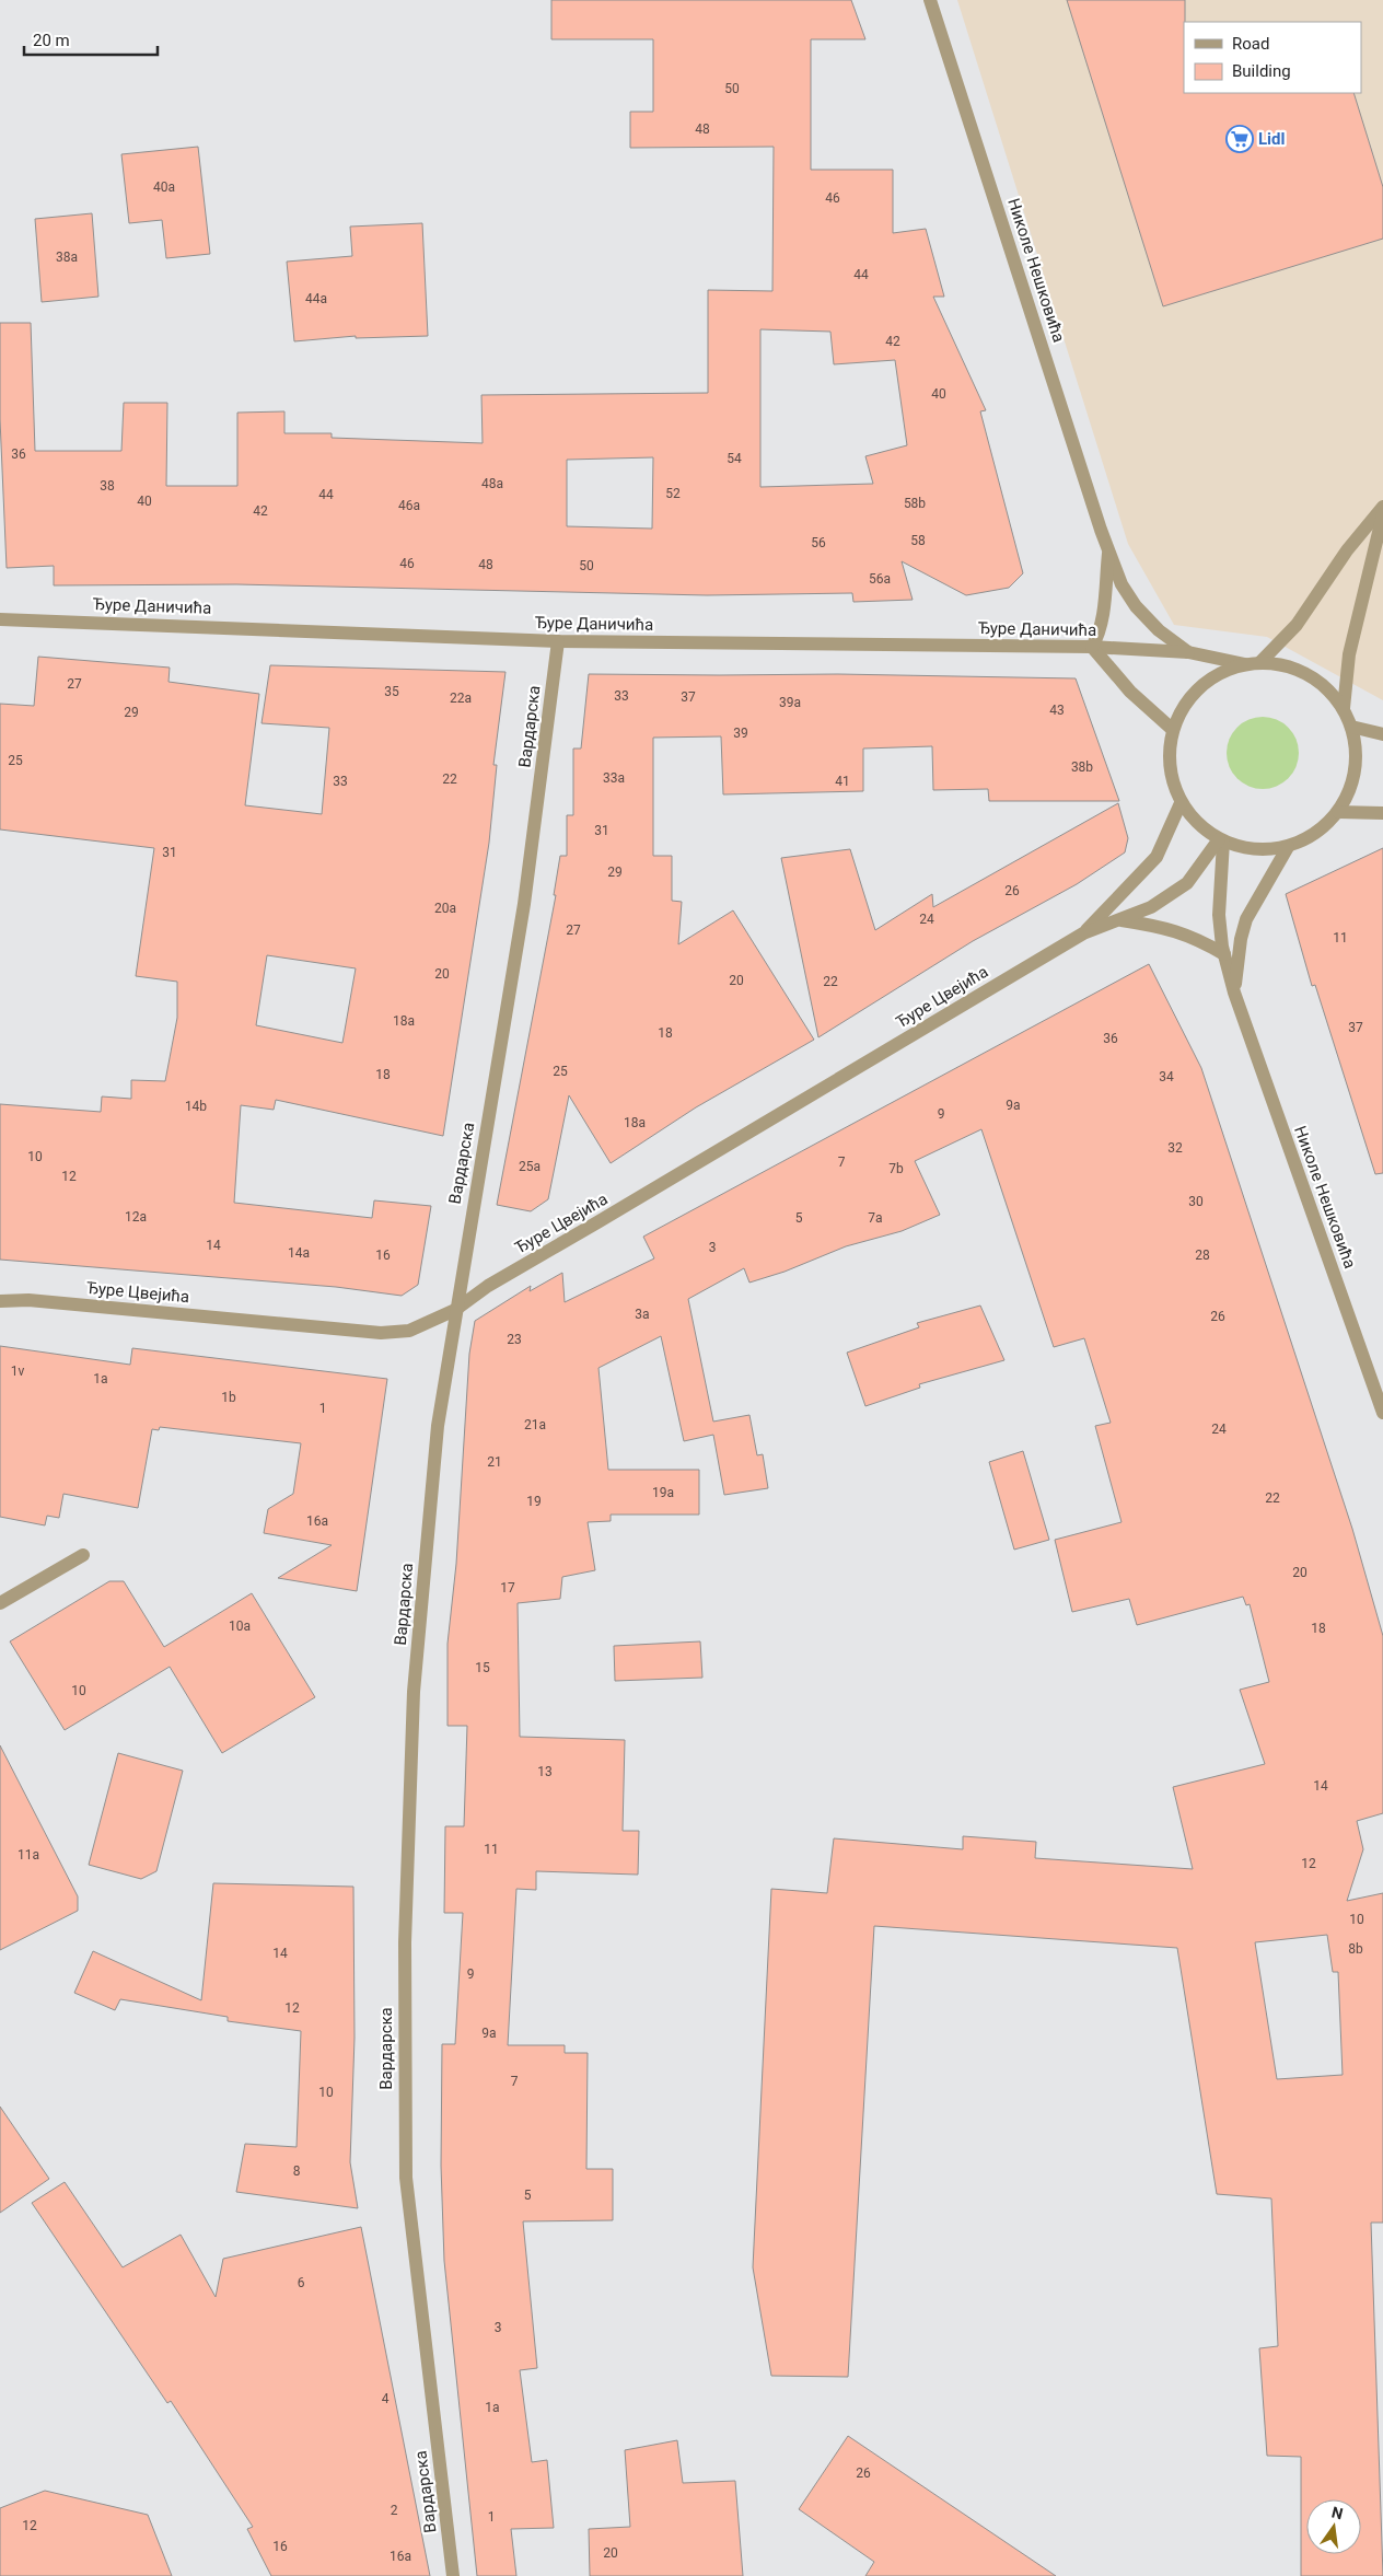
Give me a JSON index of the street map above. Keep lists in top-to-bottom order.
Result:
{
  "streets": {
    "street": [
      "Николе Нешковића",
      "Ђуре Даничића",
      "Вардарска",
      "Ђуре Цвејића"
    ]
  },
  "crossings": [
    ["Николе Нешковића", "Ђуре Даничића"],
    ["Николе Нешковића", "Ђуре Цвејића"],
    ["Ђуре Даничића", "Вардарска"],
    ["Вардарска", "Ђуре Цвејића"]
  ],
  "places": {
    "supermarket": ["Lidl"]
  },
  "house_numbers": [
    "50",
    "48",
    "40a",
    "46",
    "38a",
    "44",
    "44a",
    "42",
    "40",
    "36",
    "54",
    "48a",
    "38",
    "52",
    "44",
    "40",
    "58b",
    "46a",
    "42",
    "58",
    "56",
    "46",
    "48",
    "50",
    "56a",
    "27",
    "35",
    "33",
    "37",
    "22a",
    "39a",
    "43",
    "29",
    "39",
    "25",
    "38b",
    "33a",
    "22",
    "33",
    "41",
    "31",
    "31",
    "29",
    "26",
    "20a",
    "24",
    "27",
    "11",
    "20",
    "20",
    "22",
    "18a",
    "37",
    "18",
    "36",
    "25",
    "18",
    "34",
    "9a",
    "14b",
    "9",
    "18a",
    "32",
    "10",
    "7",
    "25a",
    "7b",
    "12",
    "30",
    "12a",
    "5",
    "7a",
    "14",
    "3",
    "14a",
    "16",
    "28",
    "3a",
    "26",
    "23",
    "1v",
    "1a",
    "1b",
    "1",
    "21a",
    "24",
    "21",
    "19a",
    "22",
    "19",
    "16a",
    "20",
    "17",
    "10a",
    "18",
    "15",
    "10",
    "13",
    "14",
    "11",
    "11a",
    "12",
    "10",
    "8b",
    "14",
    "9",
    "12",
    "9a",
    "7",
    "10",
    "8",
    "5",
    "6",
    "3",
    "4",
    "1a",
    "26",
    "2",
    "1",
    "12",
    "16",
    "20",
    "16a"
  ],
  "legend": ["Road", "Building"],
  "scale_bar": "20 m",
  "north": "top"
}
